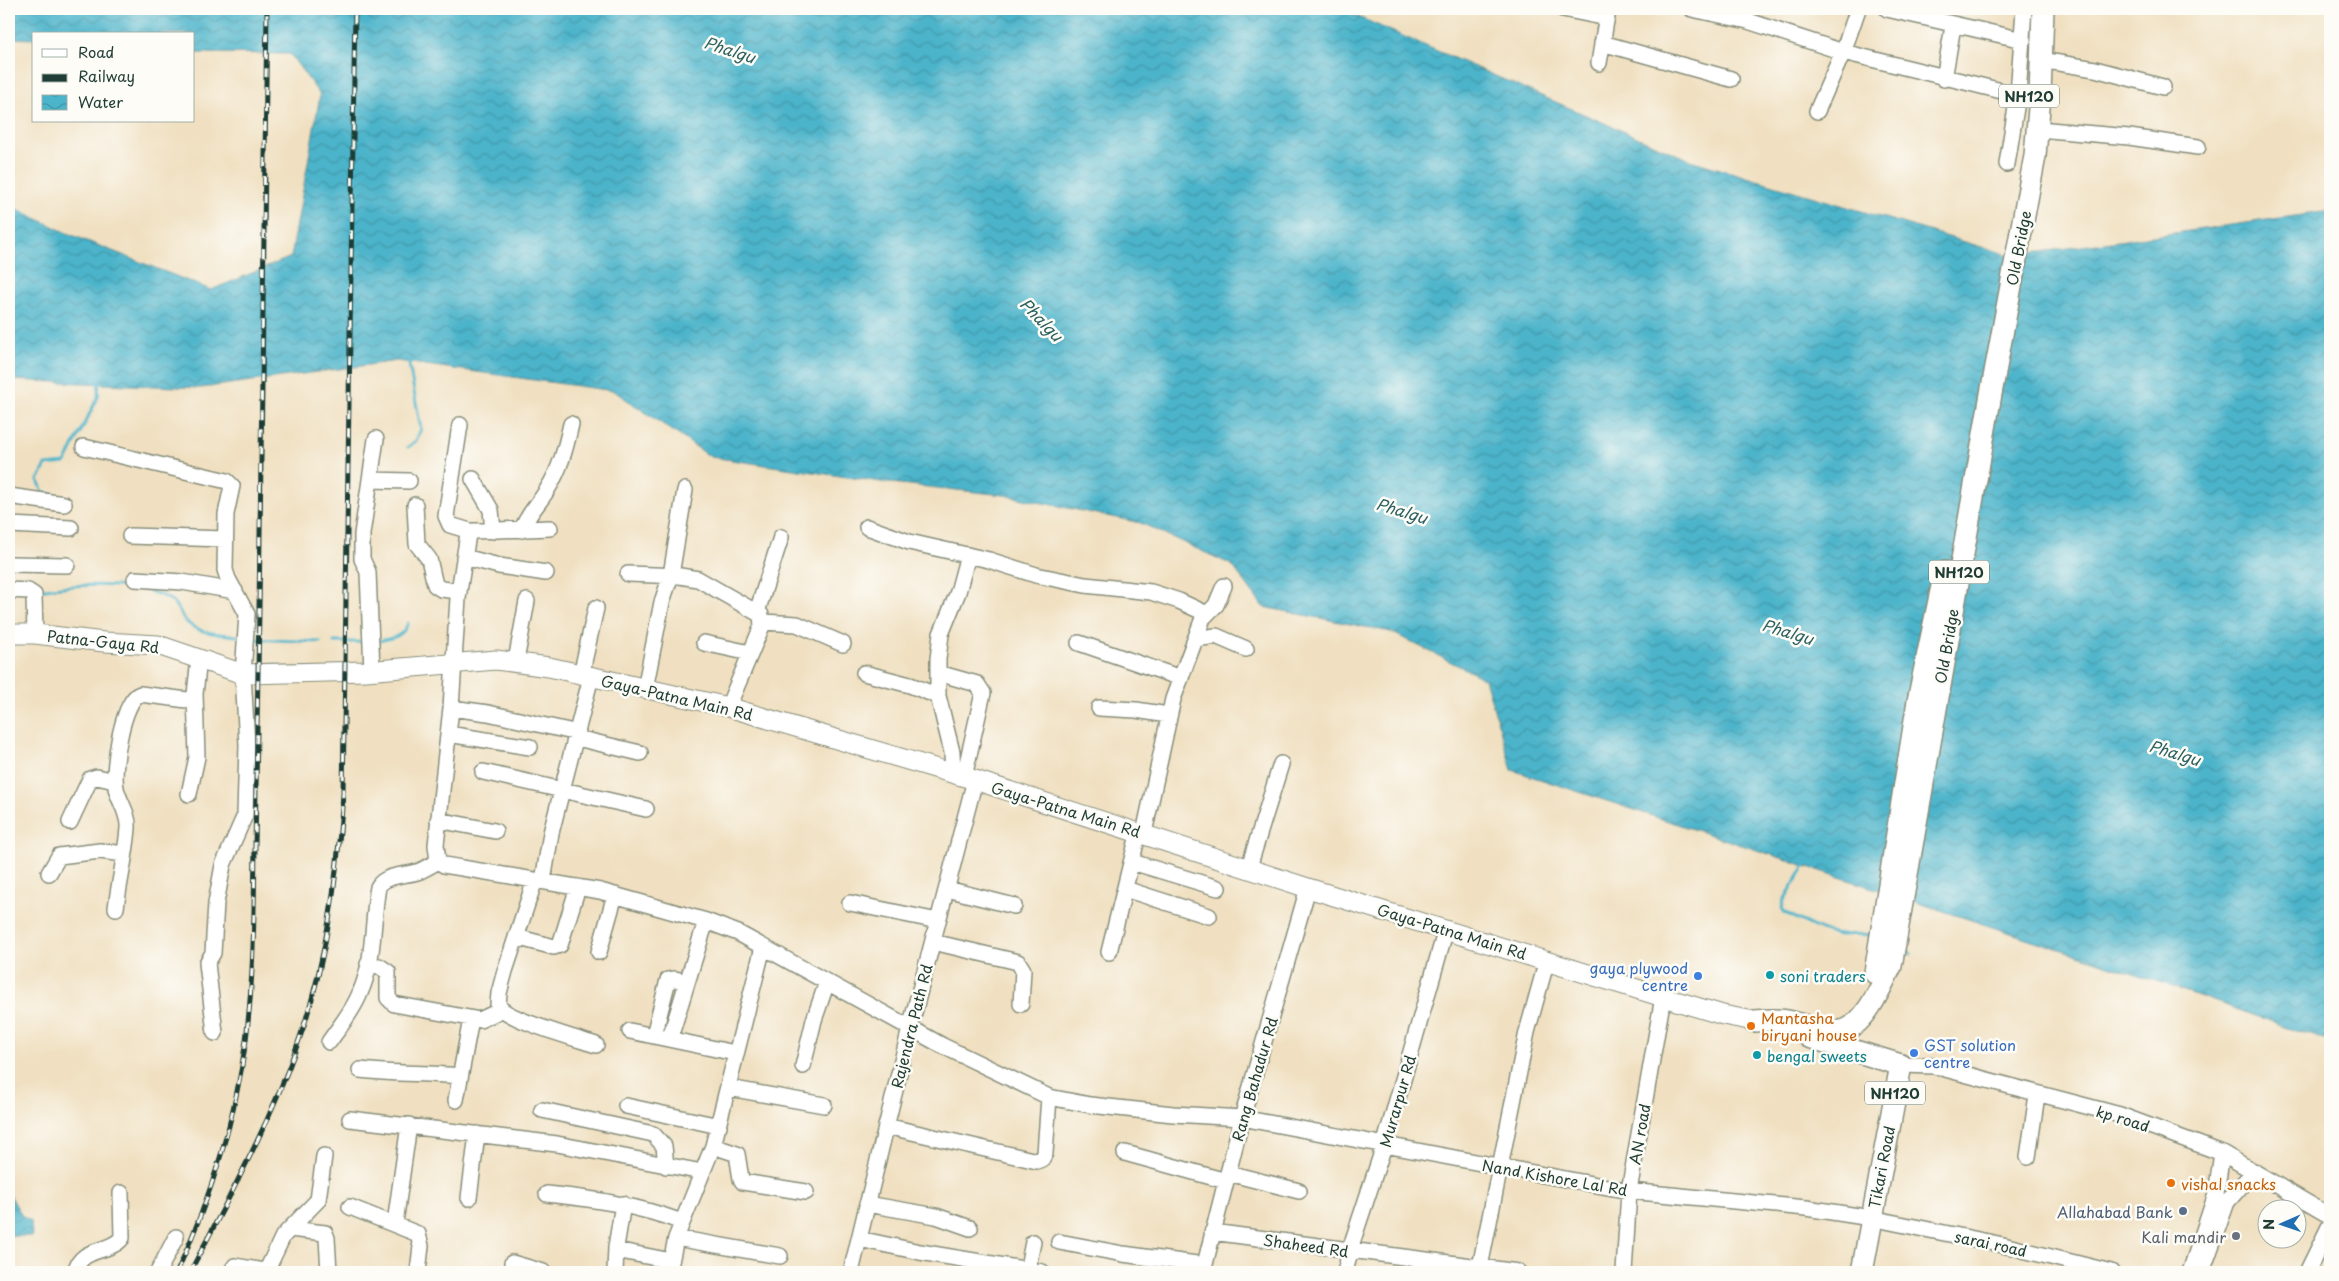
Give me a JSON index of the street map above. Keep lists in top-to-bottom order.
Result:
{
  "streets": {
    "highway": ["NH120", "Old Bridge", "Tikari Road"],
    "main road": ["Patna-Gaya Rd", "Gaya-Patna Main Rd"],
    "street": [
      "Rajendra Path Rd",
      "Rang Bahadur Rd",
      "Murarpur Rd",
      "kp road",
      "AN road",
      "Nand Kishore Lal Rd",
      "sarai road",
      "Shaheed Rd"
    ]
  },
  "crossings": [
    ["NH120", "Old Bridge"],
    ["NH120", "Gaya-Patna Main Rd"],
    ["NH120", "kp road"],
    ["NH120", "Tikari Road"],
    ["Old Bridge", "Gaya-Patna Main Rd"],
    ["Patna-Gaya Rd", "Gaya-Patna Main Rd"],
    ["Gaya-Patna Main Rd", "Rajendra Path Rd"],
    ["Gaya-Patna Main Rd", "Rang Bahadur Rd"],
    ["Gaya-Patna Main Rd", "Murarpur Rd"],
    ["Gaya-Patna Main Rd", "AN road"],
    ["Rajendra Path Rd", "Nand Kishore Lal Rd"],
    ["Rang Bahadur Rd", "Nand Kishore Lal Rd"],
    ["Rang Bahadur Rd", "Shaheed Rd"],
    ["Murarpur Rd", "Nand Kishore Lal Rd"],
    ["Murarpur Rd", "Shaheed Rd"],
    ["kp road", "Tikari Road"],
    ["AN road", "Nand Kishore Lal Rd"],
    ["Tikari Road", "Nand Kishore Lal Rd"],
    ["Tikari Road", "sarai road"],
    ["Nand Kishore Lal Rd", "sarai road"]
  ],
  "water": ["Phalgu"],
  "places": [
    "soni traders",
    "gaya plywood centre",
    "Mantasha biryani house",
    "GST solution centre",
    "bengal sweets",
    "vishal snacks",
    "Allahabad Bank",
    "Kali mandir"
  ],
  "legend": ["Road", "Railway", "Water"],
  "north": "left"
}
